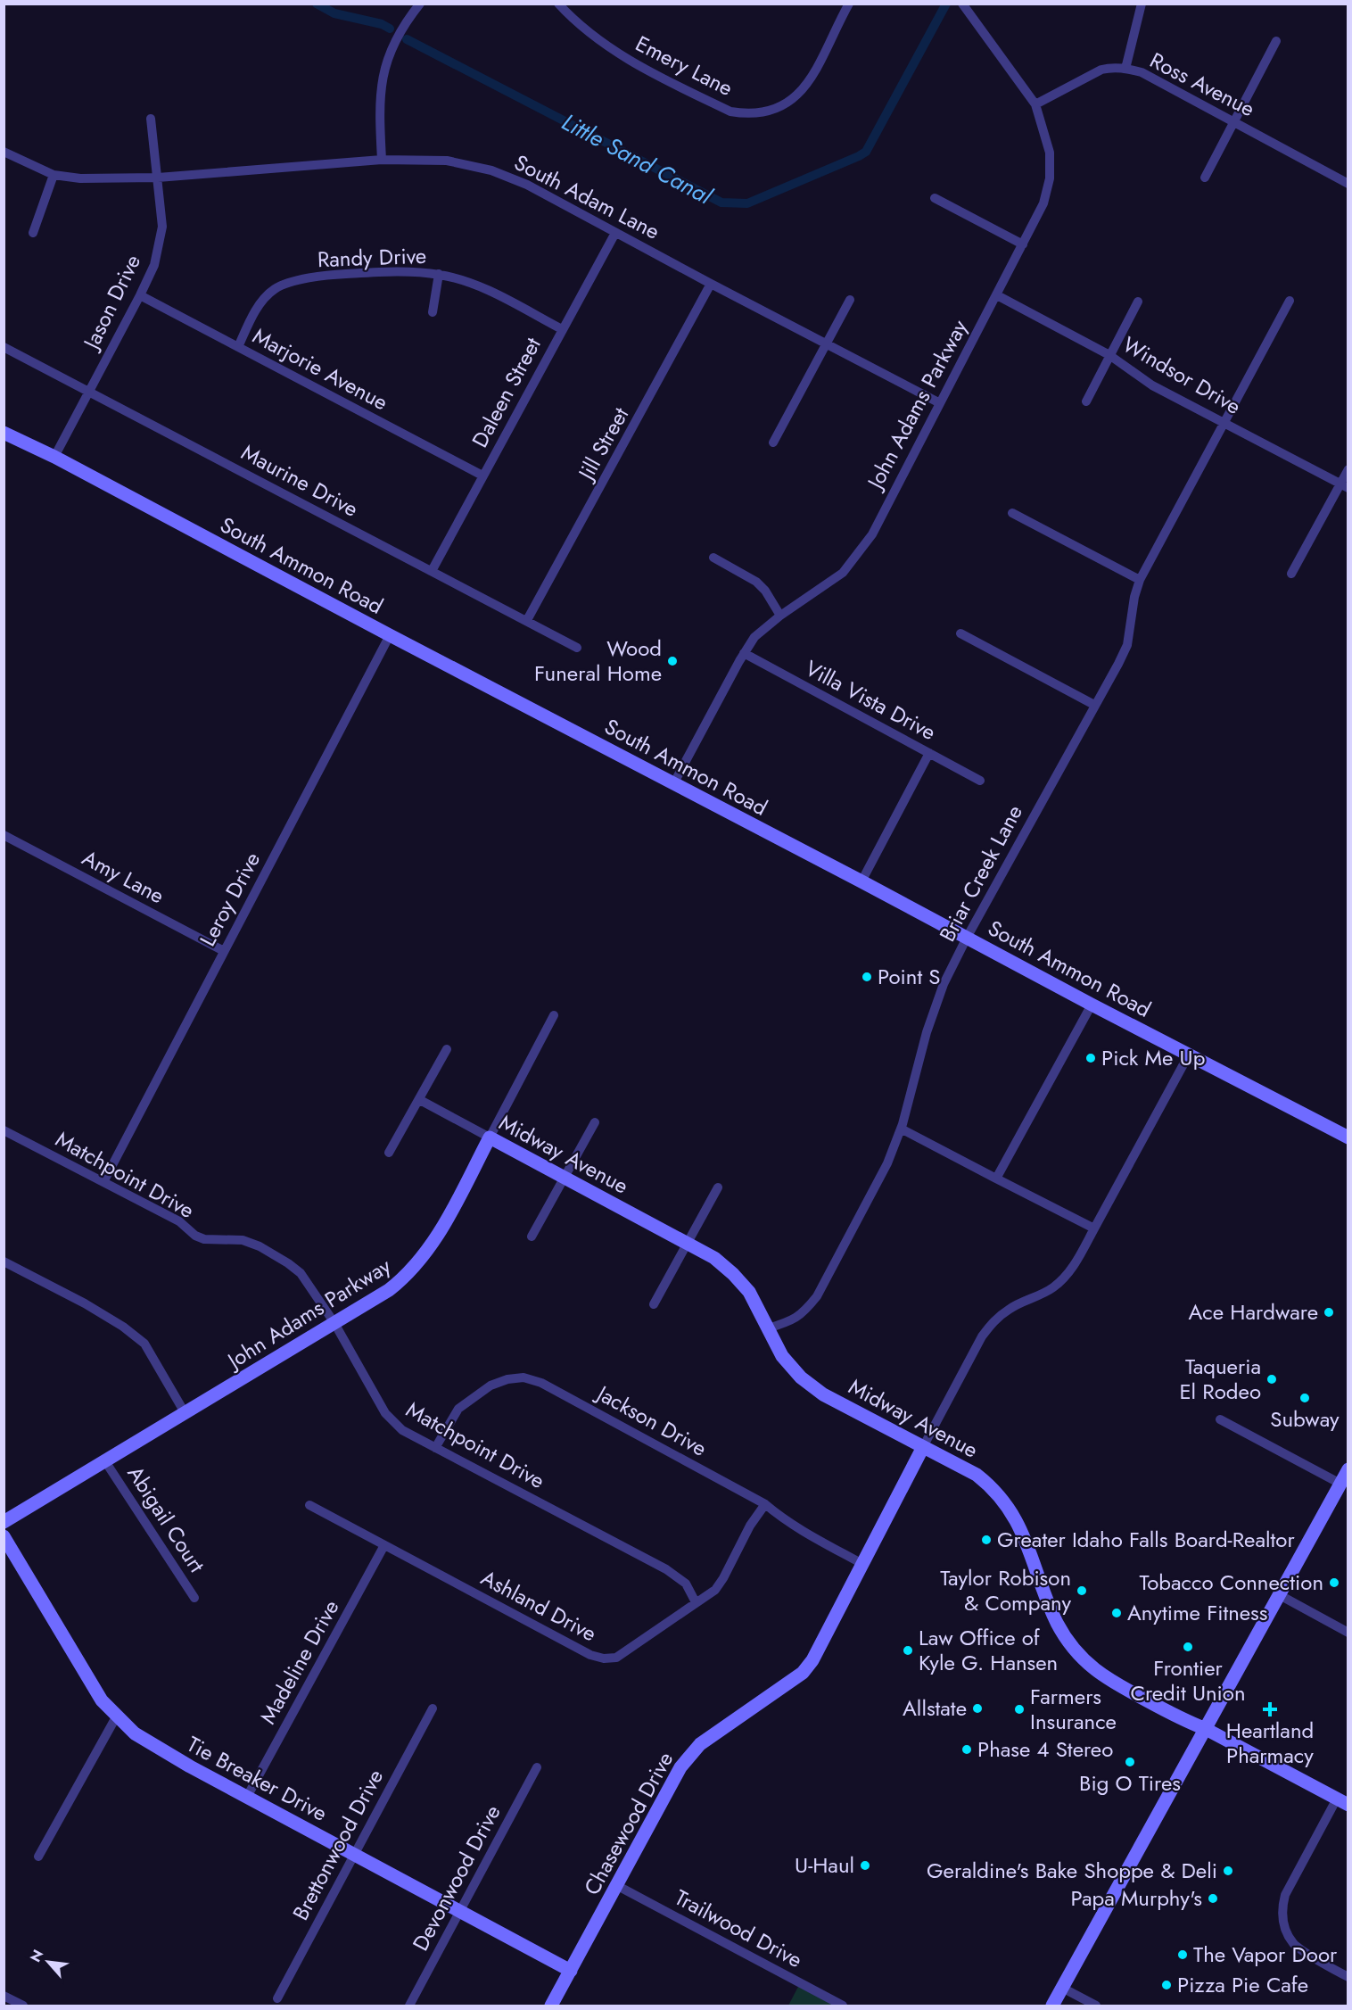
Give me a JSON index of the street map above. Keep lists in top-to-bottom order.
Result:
{
  "streets": {
    "street": [
      "Emery Lane",
      "Ross Avenue",
      "South Adam Lane",
      "Randy Drive",
      "Jason Drive",
      "Marjorie Avenue",
      "Windsor Drive",
      "Daleen Street",
      "John Adams Parkway",
      "Jill Street",
      "Maurine Drive",
      "South Ammon Road",
      "Villa Vista Drive",
      "Briar Creek Lane",
      "Amy Lane",
      "Leroy Drive",
      "Midway Avenue",
      "Matchpoint Drive",
      "Jackson Drive",
      "Abigail Court",
      "Ashland Drive",
      "Madeline Drive",
      "Tie Breaker Drive",
      "Chasewood Drive",
      "Brettonwood Drive",
      "Devonwood Drive",
      "Trailwood Drive"
    ]
  },
  "crossings": [
    ["Ross Avenue", "John Adams Parkway"],
    ["South Adam Lane", "Jason Drive"],
    ["South Adam Lane", "Daleen Street"],
    ["South Adam Lane", "John Adams Parkway"],
    ["South Adam Lane", "Jill Street"],
    ["Randy Drive", "Marjorie Avenue"],
    ["Randy Drive", "Daleen Street"],
    ["Jason Drive", "Marjorie Avenue"],
    ["Jason Drive", "Maurine Drive"],
    ["Jason Drive", "South Ammon Road"],
    ["Marjorie Avenue", "Daleen Street"],
    ["Windsor Drive", "John Adams Parkway"],
    ["Windsor Drive", "Briar Creek Lane"],
    ["Daleen Street", "Maurine Drive"],
    ["John Adams Parkway", "South Ammon Road"],
    ["John Adams Parkway", "Villa Vista Drive"],
    ["John Adams Parkway", "Midway Avenue"],
    ["John Adams Parkway", "Matchpoint Drive"],
    ["John Adams Parkway", "Abigail Court"],
    ["Jill Street", "Maurine Drive"],
    ["South Ammon Road", "Briar Creek Lane"],
    ["South Ammon Road", "Leroy Drive"],
    ["Briar Creek Lane", "Midway Avenue"],
    ["Amy Lane", "Leroy Drive"],
    ["Leroy Drive", "Matchpoint Drive"],
    ["Midway Avenue", "Chasewood Drive"],
    ["Matchpoint Drive", "Jackson Drive"],
    ["Matchpoint Drive", "Ashland Drive"],
    ["Jackson Drive", "Ashland Drive"],
    ["Jackson Drive", "Chasewood Drive"],
    ["Ashland Drive", "Madeline Drive"],
    ["Madeline Drive", "Tie Breaker Drive"],
    ["Tie Breaker Drive", "Chasewood Drive"],
    ["Tie Breaker Drive", "Brettonwood Drive"],
    ["Tie Breaker Drive", "Devonwood Drive"],
    ["Chasewood Drive", "Trailwood Drive"]
  ],
  "water": ["Little Sand Canal"],
  "places": {
    "other": [
      "Wood Funeral Home",
      "Point S",
      "Pick Me Up",
      "Ace Hardware",
      "Taqueria El Rodeo",
      "Subway",
      "Greater Idaho Falls Board-Realtor",
      "Tobacco Connection",
      "Taylor Robison & Company",
      "Anytime Fitness",
      "Frontier Credit Union",
      "Law Office of Kyle G. Hansen",
      "Allstate",
      "Farmers Insurance",
      "Phase 4 Stereo",
      "Big O Tires",
      "U-Haul",
      "Geraldine's Bake Shoppe & Deli",
      "Papa Murphy's",
      "The Vapor Door",
      "Pizza Pie Cafe"
    ],
    "health": ["Heartland Pharmacy"]
  },
  "north": "top left"
}
